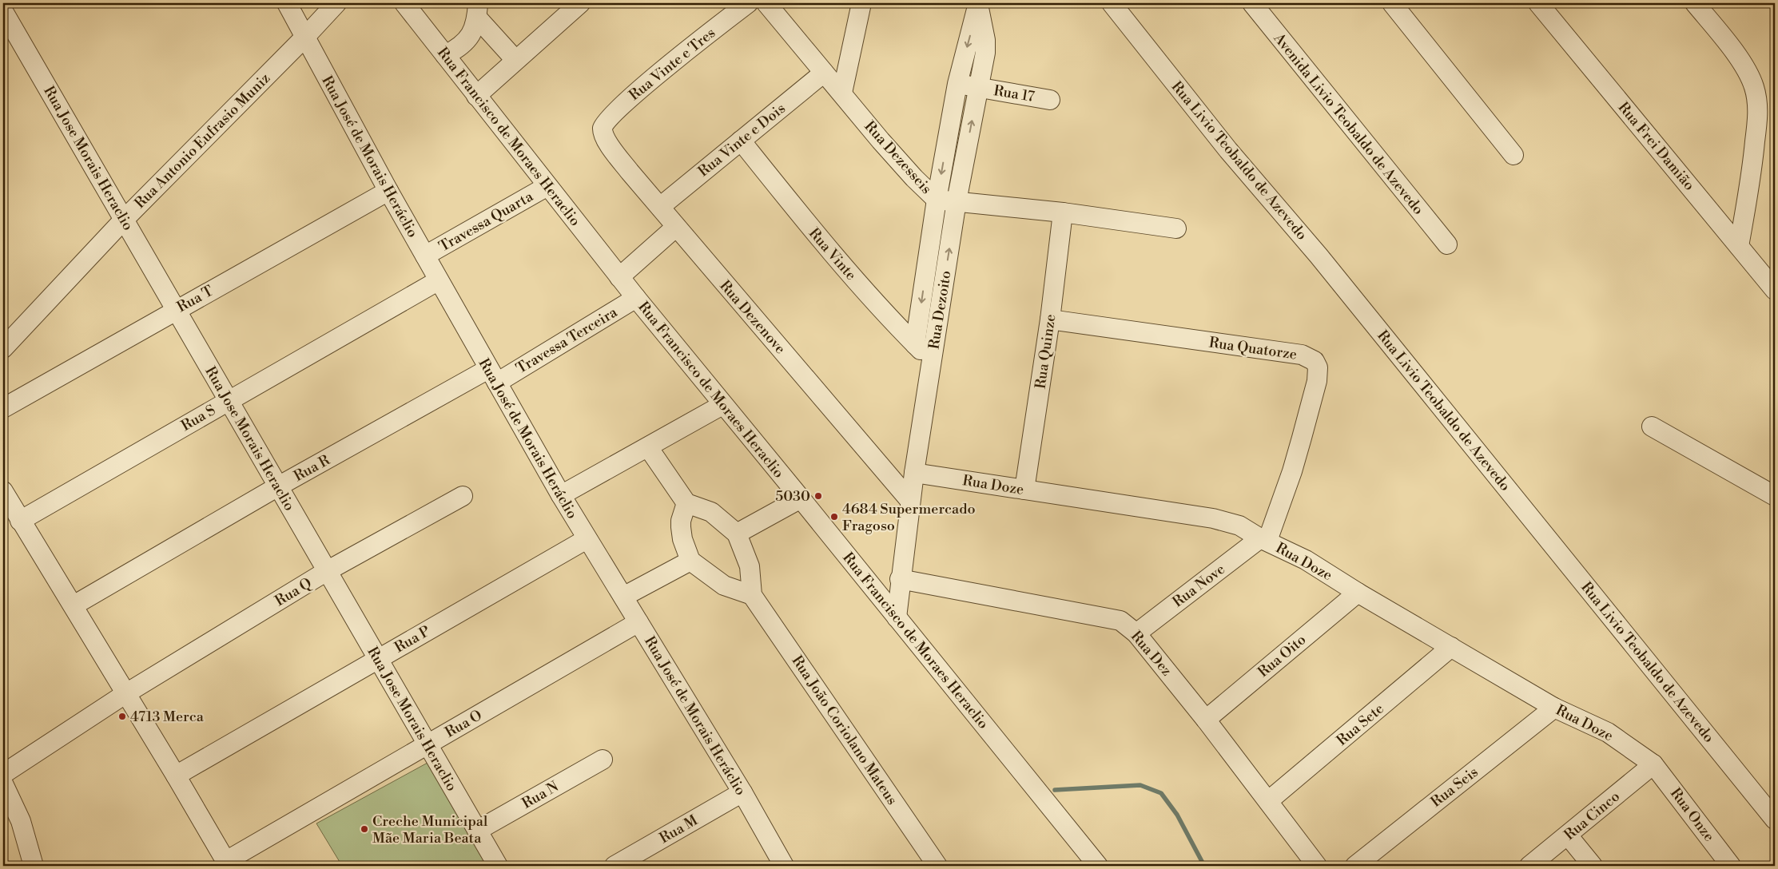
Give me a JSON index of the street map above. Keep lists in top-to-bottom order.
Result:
{
  "streets": {
    "street": [
      "Rua Vinte e Tres",
      "Rua 17",
      "Avenida Livio Teobaldo de Azevedo",
      "Rua Francisco de Moraes Heraclio",
      "Rua Vinte e Dois",
      "Rua Antonio Eufrasio Muniz",
      "Rua Frei Damião",
      "Rua José de Morais Heráclio",
      "Rua Dezesseis",
      "Rua Jose Morais Heraclio",
      "Rua Livio Teobaldo de Azevedo",
      "Travessa Quarta",
      "Rua Vinte",
      "Rua T",
      "Rua Dezoito",
      "Rua Dezenove",
      "Travessa Terceira",
      "Rua Quatorze",
      "Rua Quinze",
      "Rua S",
      "Rua R",
      "Rua Doze",
      "Rua Nove",
      "Rua Q",
      "Rua P",
      "Rua Dez",
      "Rua Oito",
      "Rua O",
      "Rua Sete",
      "Rua João Coriolano Mateus",
      "Rua Seis",
      "Rua N",
      "Rua Onze",
      "Rua Cinco",
      "Rua M"
    ]
  },
  "crossings": [
    ["Rua Vinte e Tres", "Rua Dezenove"],
    ["Rua 17", "Rua Dezoito"],
    ["Rua Francisco de Moraes Heraclio", "Travessa Quarta"],
    ["Rua Francisco de Moraes Heraclio", "Rua Dezoito"],
    ["Rua Francisco de Moraes Heraclio", "Travessa Terceira"],
    ["Rua Vinte e Dois", "Rua Dezesseis"],
    ["Rua Vinte e Dois", "Rua Vinte"],
    ["Rua Vinte e Dois", "Rua Dezenove"],
    ["Rua Antonio Eufrasio Muniz", "Rua José de Morais Heráclio"],
    ["Rua Antonio Eufrasio Muniz", "Rua Jose Morais Heraclio"],
    ["Rua José de Morais Heráclio", "Travessa Quarta"],
    ["Rua José de Morais Heráclio", "Rua T"],
    ["Rua José de Morais Heráclio", "Travessa Terceira"],
    ["Rua José de Morais Heráclio", "Rua S"],
    ["Rua José de Morais Heráclio", "Rua R"],
    ["Rua José de Morais Heráclio", "Rua P"],
    ["Rua José de Morais Heráclio", "Rua O"],
    ["Rua José de Morais Heráclio", "Rua M"],
    ["Rua Dezesseis", "Rua Dezoito"],
    ["Rua Dezesseis", "Rua Quinze"],
    ["Rua Jose Morais Heraclio", "Rua T"],
    ["Rua Jose Morais Heraclio", "Rua S"],
    ["Rua Jose Morais Heraclio", "Rua R"],
    ["Rua Jose Morais Heraclio", "Rua Q"],
    ["Rua Jose Morais Heraclio", "Rua P"],
    ["Rua Jose Morais Heraclio", "Rua O"],
    ["Rua Jose Morais Heraclio", "Rua N"],
    ["Rua Vinte", "Rua Dezoito"],
    ["Rua Dezoito", "Rua Dezenove"],
    ["Rua Dezoito", "Rua Doze"],
    ["Rua Dezoito", "Rua Dez"],
    ["Travessa Terceira", "Rua R"],
    ["Rua Quatorze", "Rua Quinze"],
    ["Rua Quatorze", "Rua Doze"],
    ["Rua Quatorze", "Rua Nove"],
    ["Rua Quinze", "Rua Doze"],
    ["Rua Doze", "Rua Nove"],
    ["Rua Doze", "Rua Oito"],
    ["Rua Doze", "Rua Sete"],
    ["Rua Doze", "Rua Seis"],
    ["Rua Doze", "Rua Onze"],
    ["Rua Doze", "Rua Cinco"],
    ["Rua Nove", "Rua Dez"],
    ["Rua Dez", "Rua Oito"],
    ["Rua Dez", "Rua Sete"],
    ["Rua Onze", "Rua Cinco"]
  ],
  "places": [
    "5030",
    "4684 Supermercado Fragoso",
    "4713 Merca",
    "Creche Municipal Mãe Maria Beata"
  ]
}
